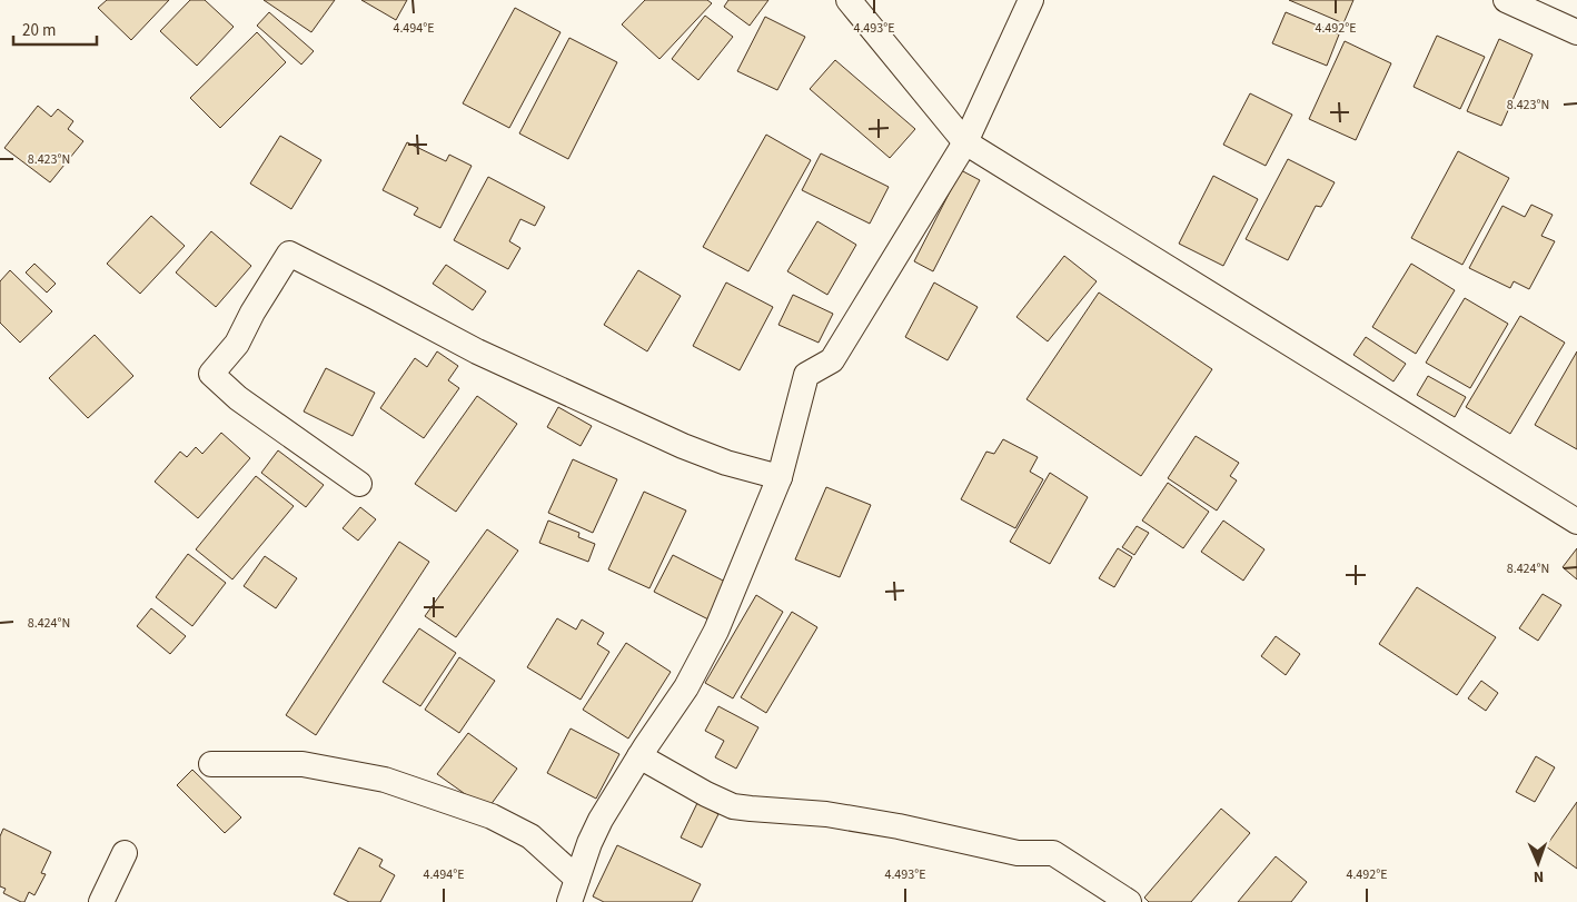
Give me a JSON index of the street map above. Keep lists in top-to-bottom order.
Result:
{
  "scale_bar": "20 m",
  "north": "bottom",
  "coordinates": [
    "4.494°E",
    "4.493°E",
    "4.492°E",
    "8.423°N",
    "8.424°N"
  ]
}
